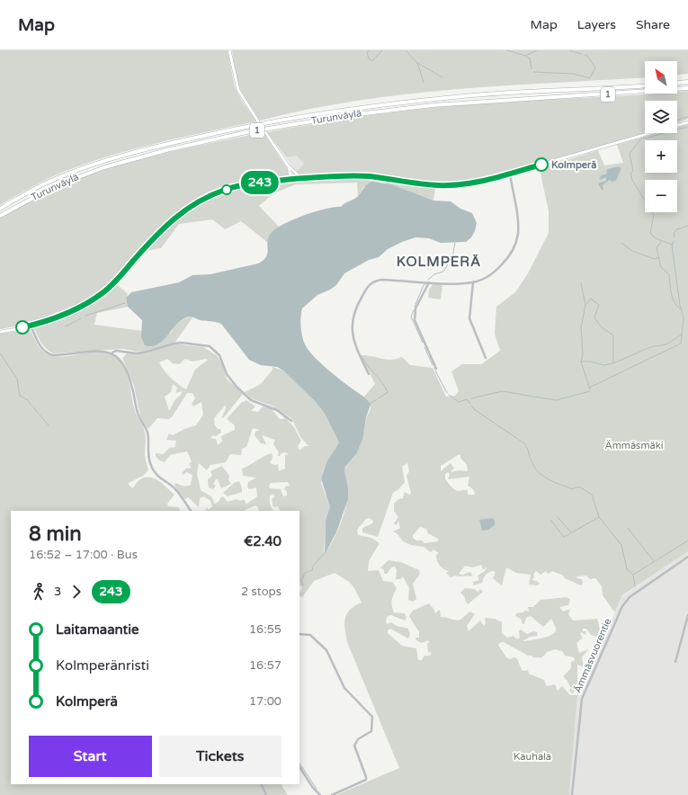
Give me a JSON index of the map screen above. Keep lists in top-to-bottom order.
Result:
{
  "streets": {
    "highway": ["1", "Turunväylä"],
    "street": ["Ämmäsvuorentie"]
  },
  "districts": ["KOLMPERÄ"],
  "parks": ["Ämmäsmäki", "Kauhala"],
  "places": ["Kolmperä"],
  "lines": ["bus line 243"],
  "north": "top left",
  "page": {
    "header": "Map",
    "nav": ["Map", "Layers", "Share"],
    "on_map": "243",
    "map_buttons": ["+", "−"],
    "heading": ["8 min", "16:52 – 17:00 · Bus", "€2.40"],
    "legs": ["3", "243", "2 stops"],
    "list": [
      {
        "name": "Laitamaantie",
        "value": "16:55"
      },
      {
        "name": "Kolmperänristi",
        "value": "16:57"
      },
      {
        "name": "Kolmperä",
        "value": "17:00"
      }
    ],
    "buttons": ["Start", "Tickets"]
  }
}
